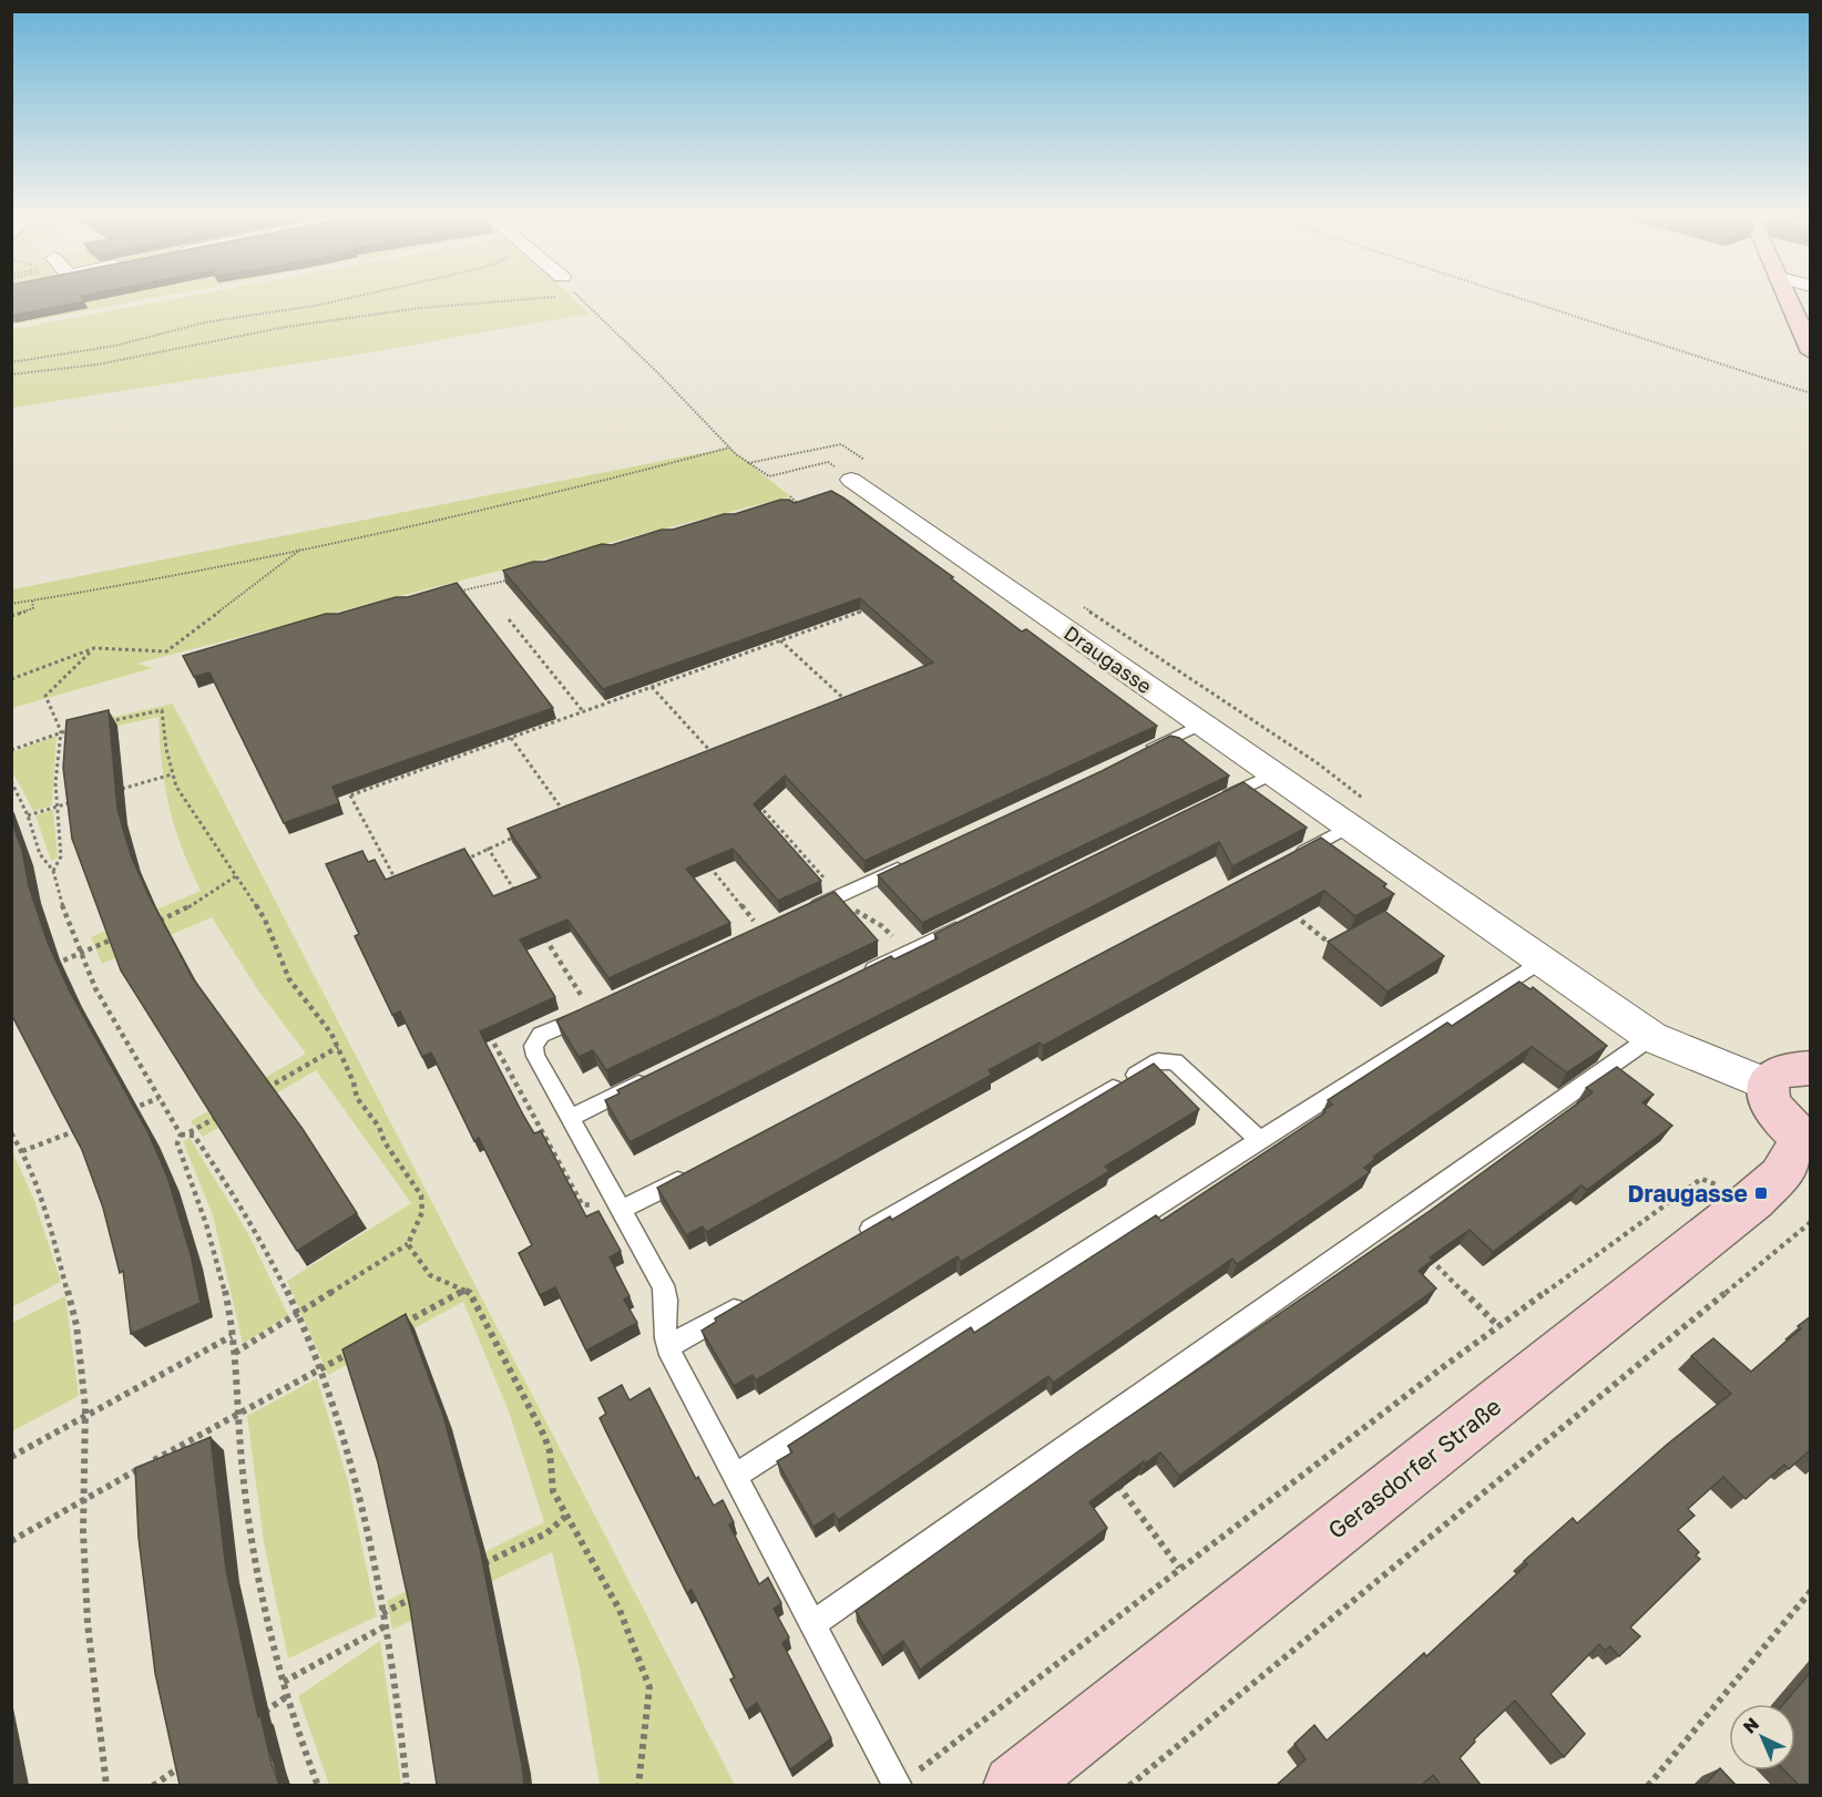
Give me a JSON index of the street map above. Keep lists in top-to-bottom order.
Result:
{
  "streets": {
    "main road": ["Gerasdorfer Straße"],
    "street": ["Draugasse"]
  },
  "crossings": [
    ["Draugasse", "Gerasdorfer Straße"]
  ],
  "places": {
    "transit": ["Draugasse"]
  },
  "north": "top left"
}
